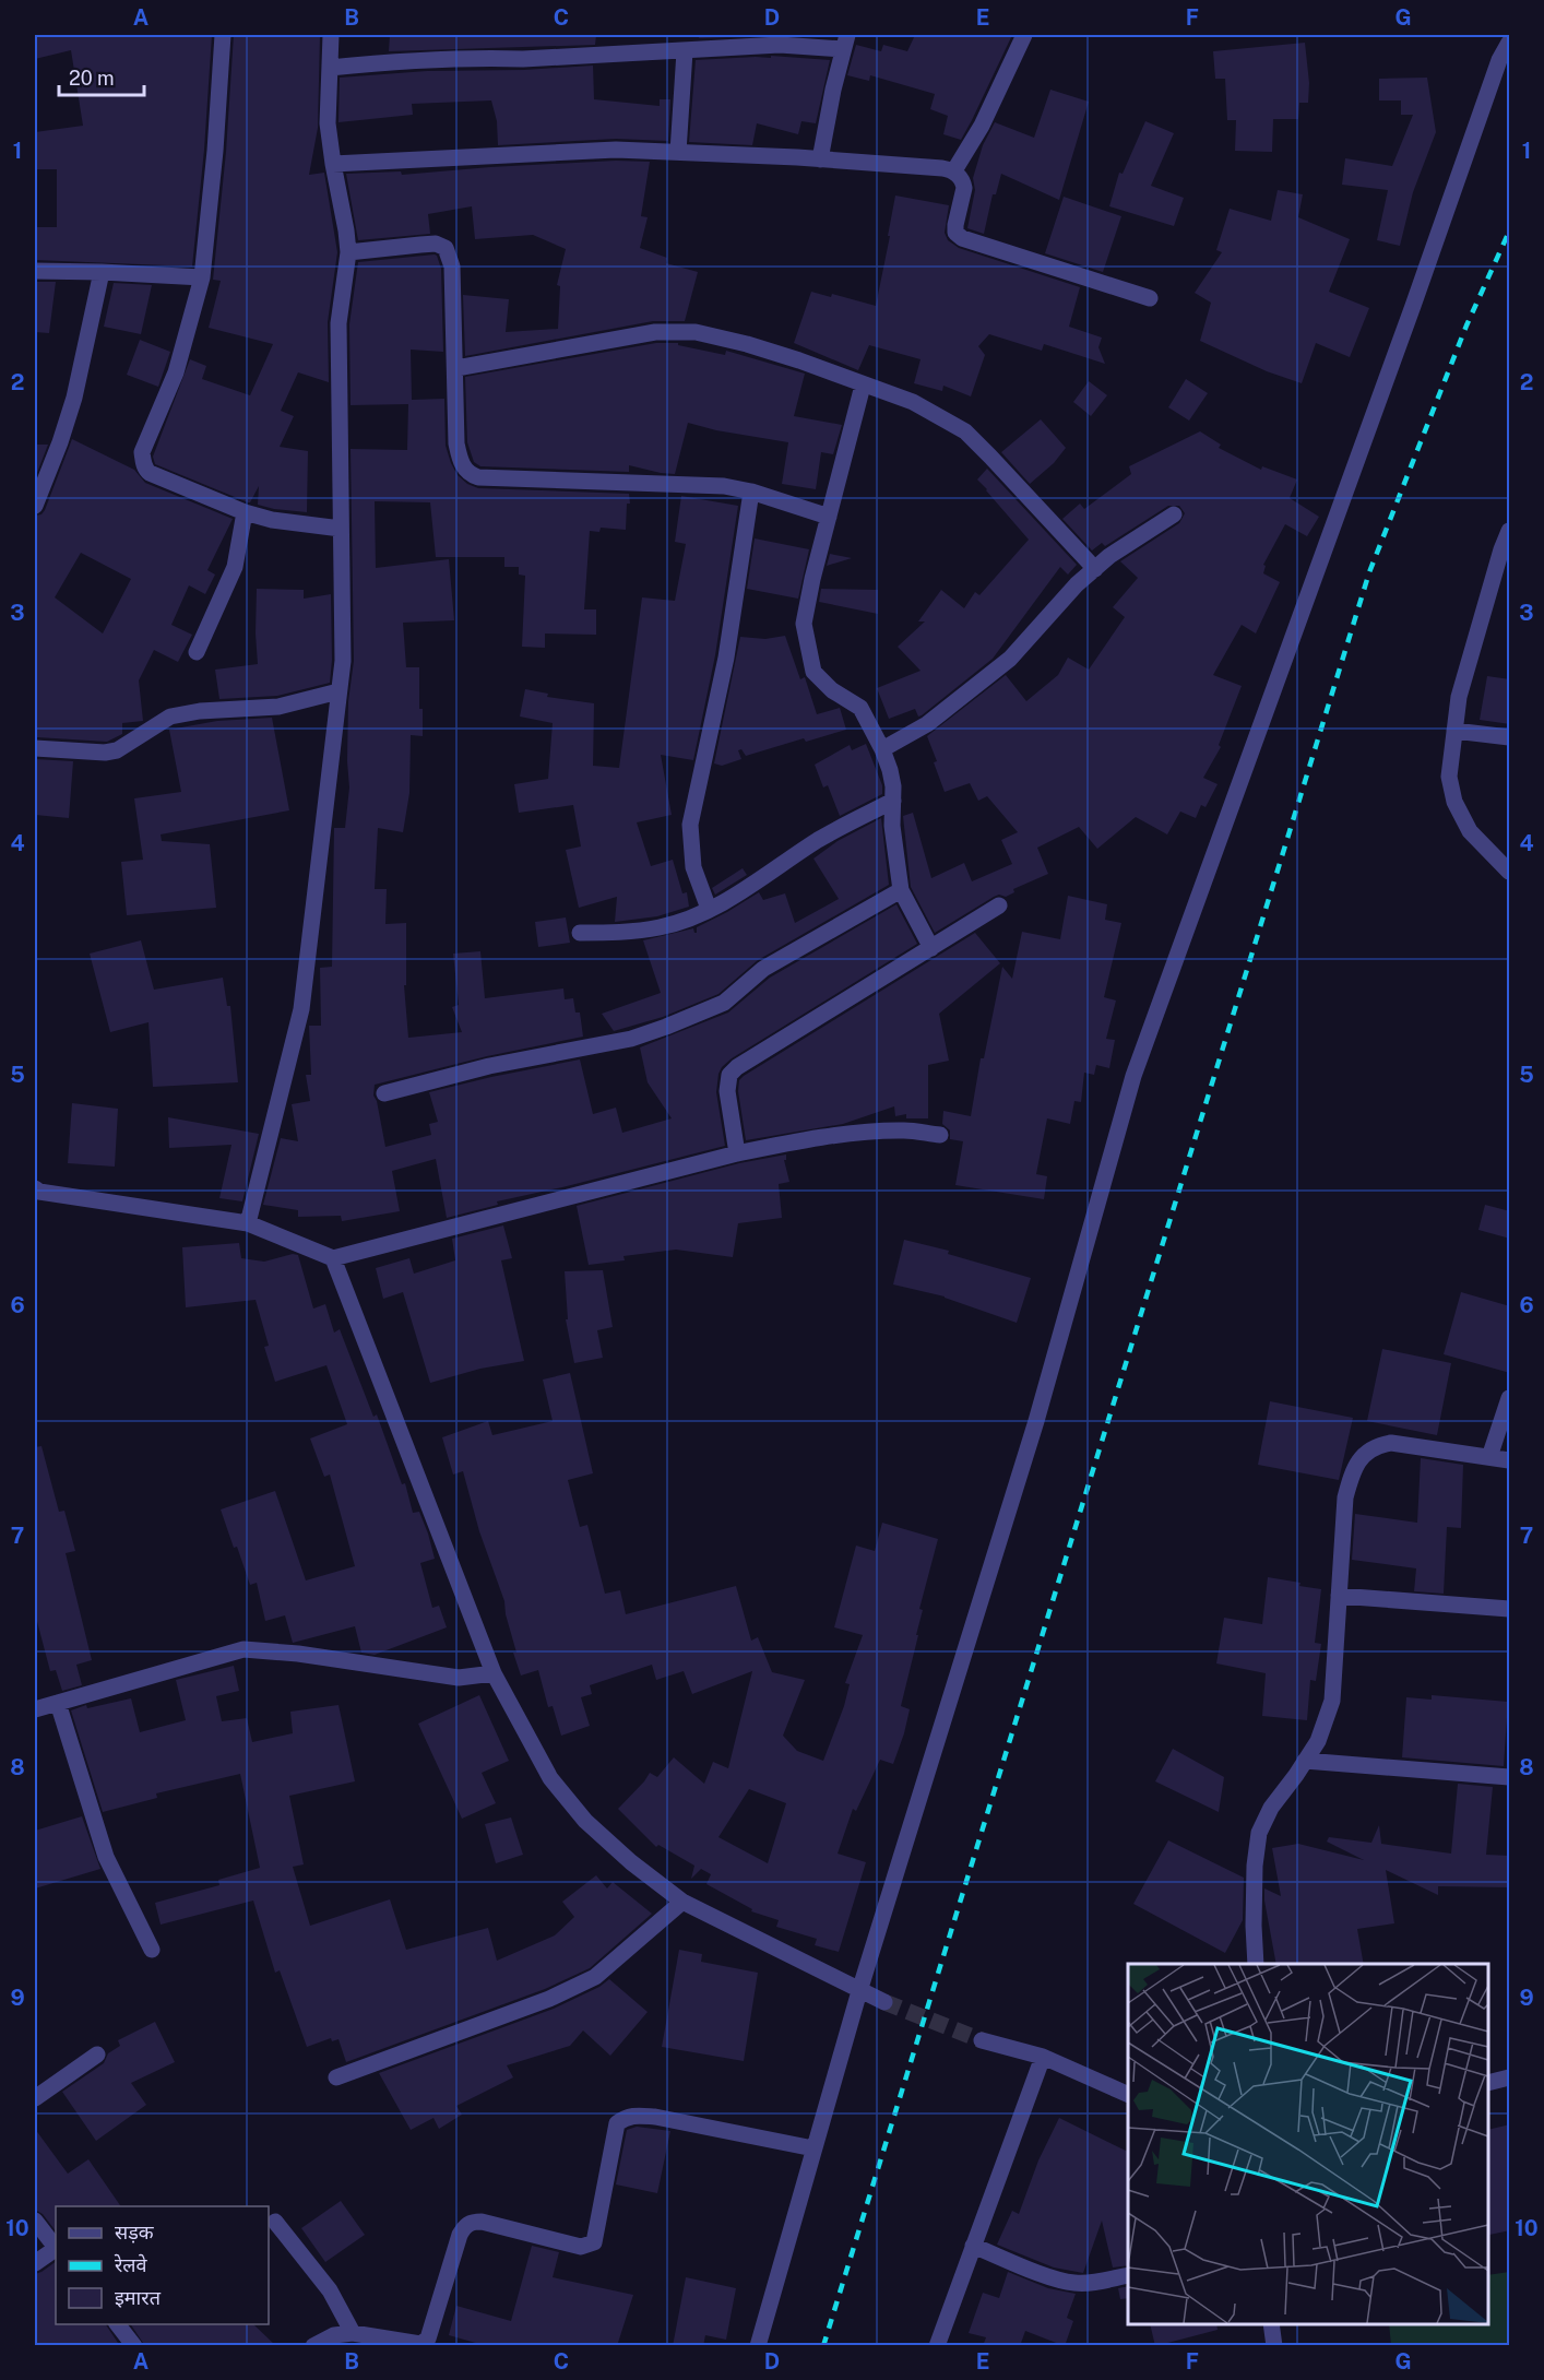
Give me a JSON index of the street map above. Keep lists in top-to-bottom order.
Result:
{
  "legend": ["सड़क", "रेलवे", "इमारत"],
  "scale_bar": "20 m",
  "grid": {
    "columns": [
      "A",
      "B",
      "C",
      "D",
      "E",
      "F",
      "G"
    ],
    "rows": [
      "1",
      "2",
      "3",
      "4",
      "5",
      "6",
      "7",
      "8",
      "9",
      "10"
    ]
  }
}
